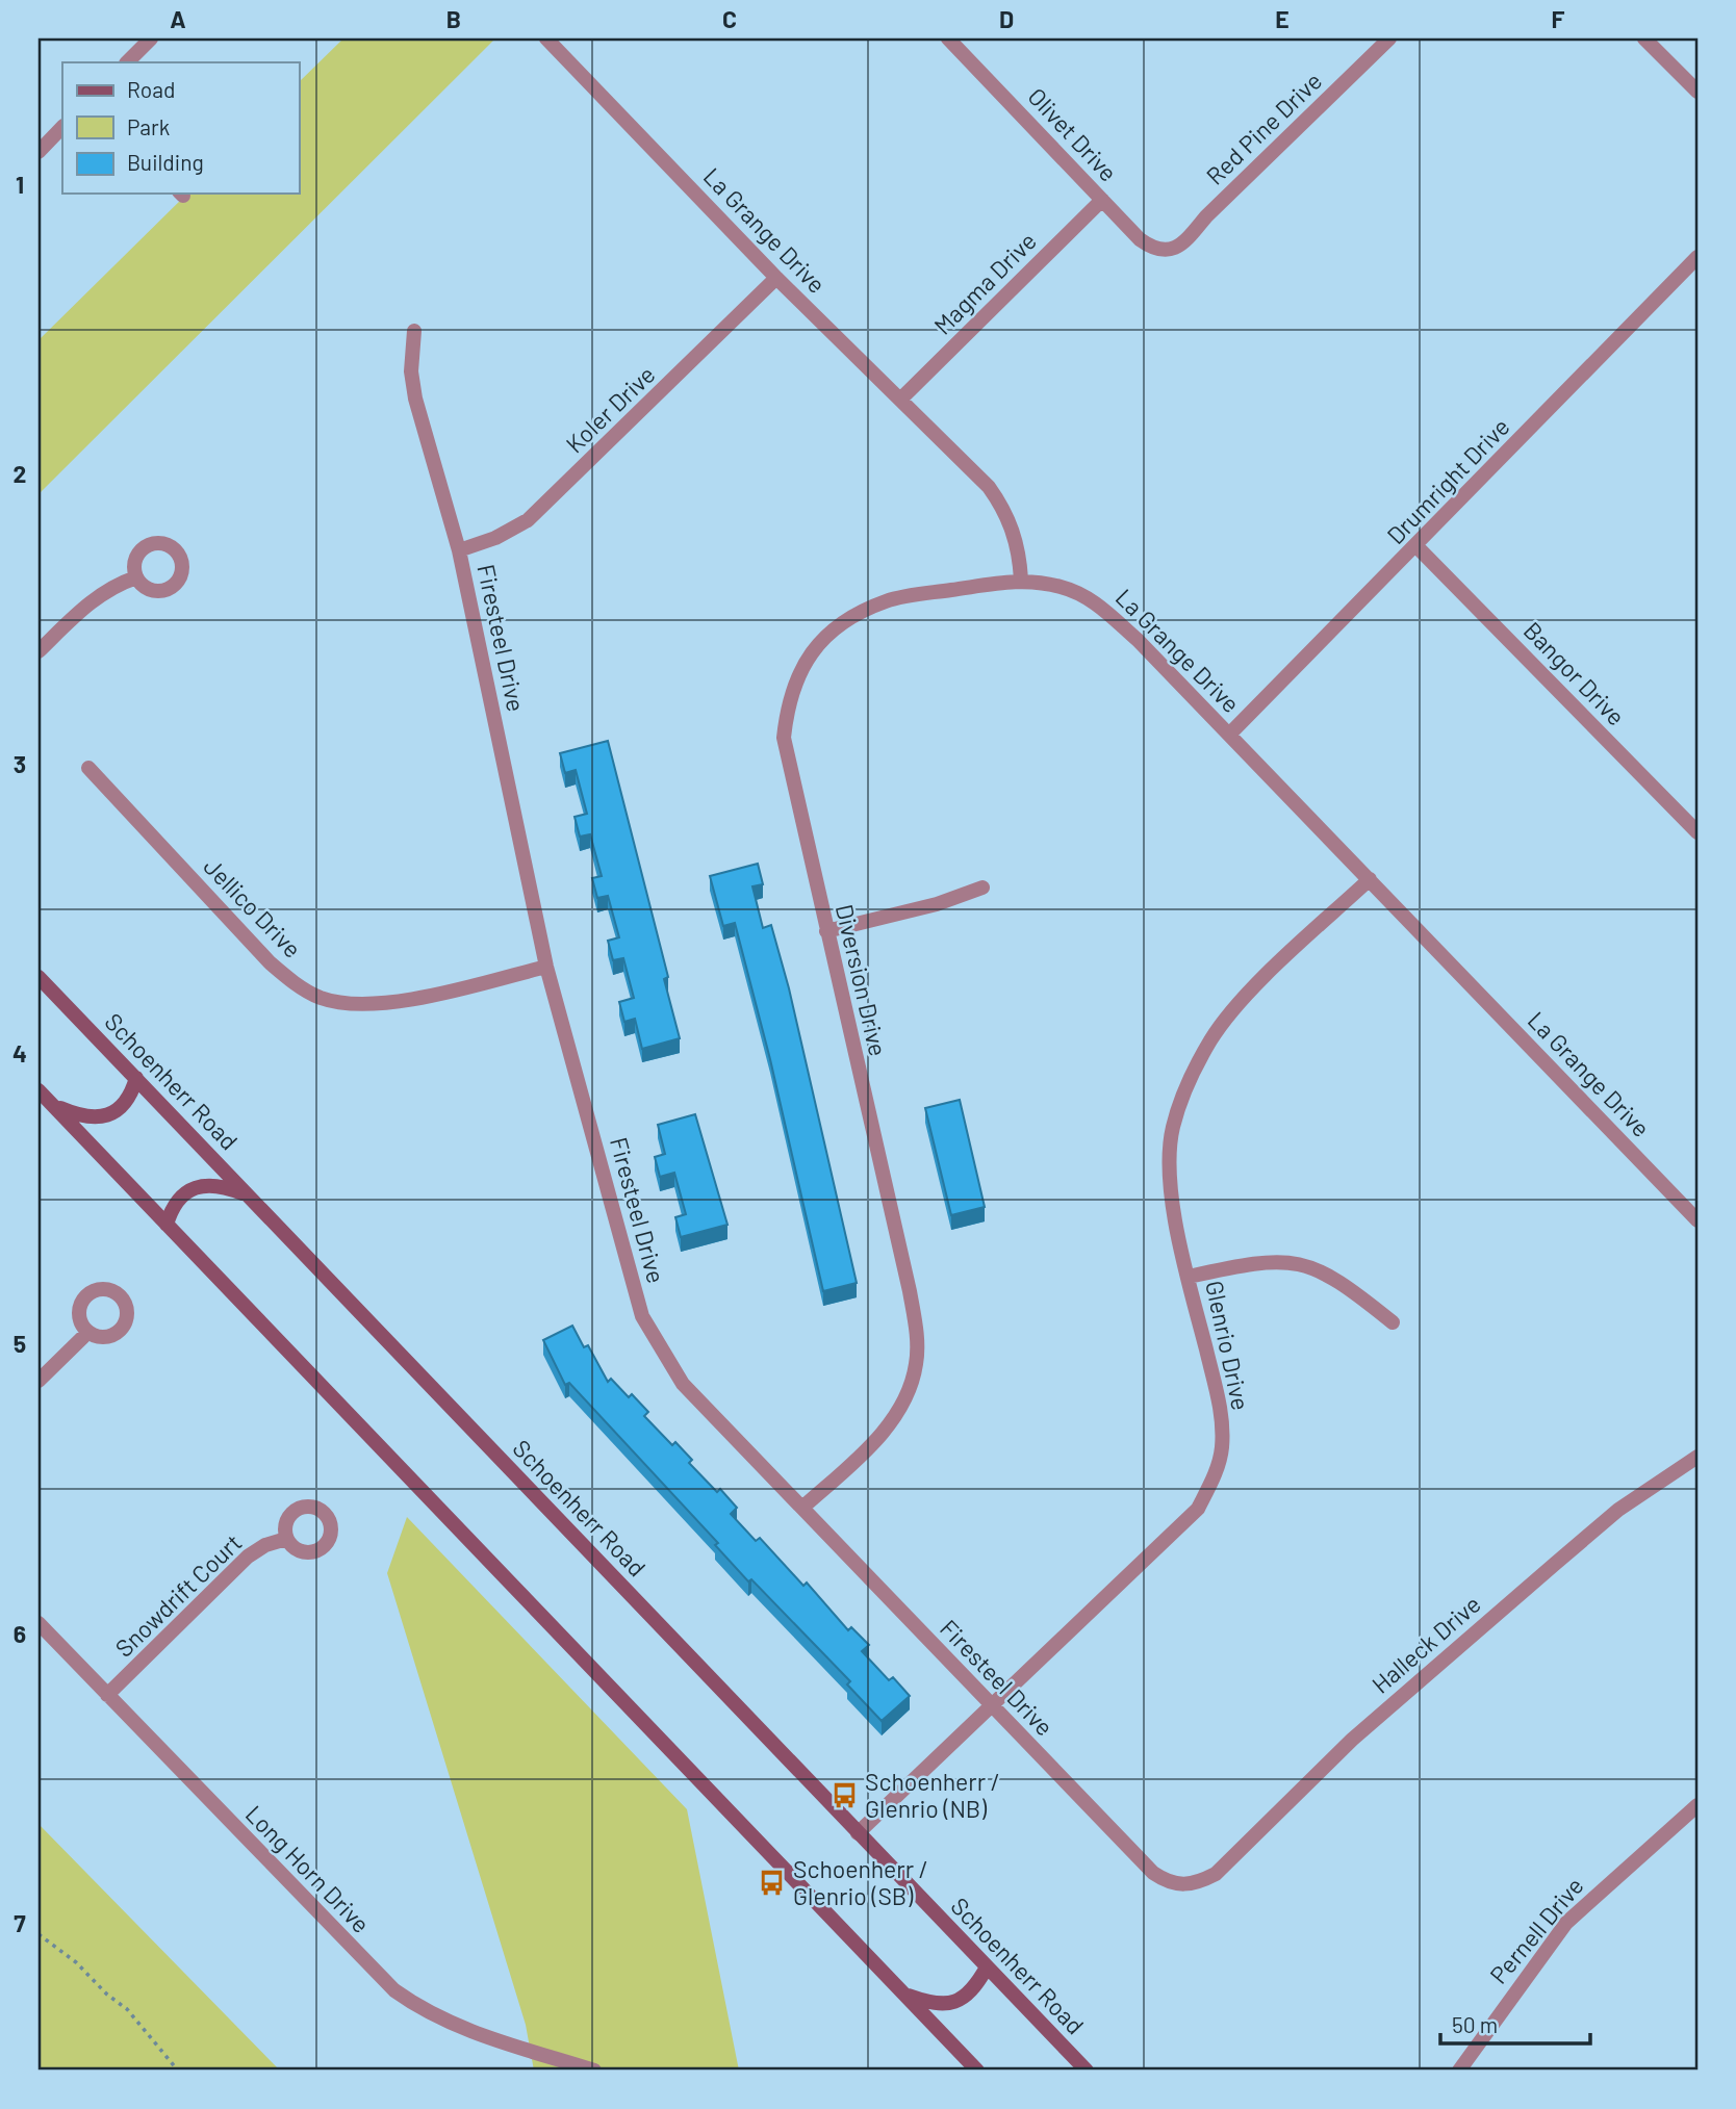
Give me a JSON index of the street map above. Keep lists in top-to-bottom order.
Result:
{
  "streets": {
    "main road": ["Schoenherr Road"],
    "street": [
      "Red Pine Drive",
      "Olivet Drive",
      "La Grange Drive",
      "Magma Drive",
      "Koler Drive",
      "Drumright Drive",
      "Firesteel Drive",
      "Bangor Drive",
      "Jellico Drive",
      "Diversion Drive",
      "Glenrio Drive",
      "Snowdrift Court",
      "Halleck Drive",
      "Long Horn Drive",
      "Pernell Drive"
    ]
  },
  "crossings": [
    ["Red Pine Drive", "Olivet Drive"],
    ["Olivet Drive", "Magma Drive"],
    ["La Grange Drive", "Magma Drive"],
    ["La Grange Drive", "Koler Drive"],
    ["La Grange Drive", "Drumright Drive"],
    ["La Grange Drive", "Diversion Drive"],
    ["La Grange Drive", "Glenrio Drive"],
    ["Koler Drive", "Firesteel Drive"],
    ["Drumright Drive", "Bangor Drive"],
    ["Firesteel Drive", "Jellico Drive"],
    ["Firesteel Drive", "Diversion Drive"],
    ["Firesteel Drive", "Glenrio Drive"],
    ["Firesteel Drive", "Halleck Drive"],
    ["Schoenherr Road", "Glenrio Drive"],
    ["Snowdrift Court", "Long Horn Drive"]
  ],
  "places": {
    "bus stop": ["Schoenherr / Glenrio (NB)", "Schoenherr / Glenrio (SB)"]
  },
  "legend": ["Road", "Park", "Building"],
  "scale_bar": "50 m",
  "grid": {
    "columns": [
      "A",
      "B",
      "C",
      "D",
      "E",
      "F"
    ],
    "rows": [
      "1",
      "2",
      "3",
      "4",
      "5",
      "6",
      "7"
    ]
  }
}
